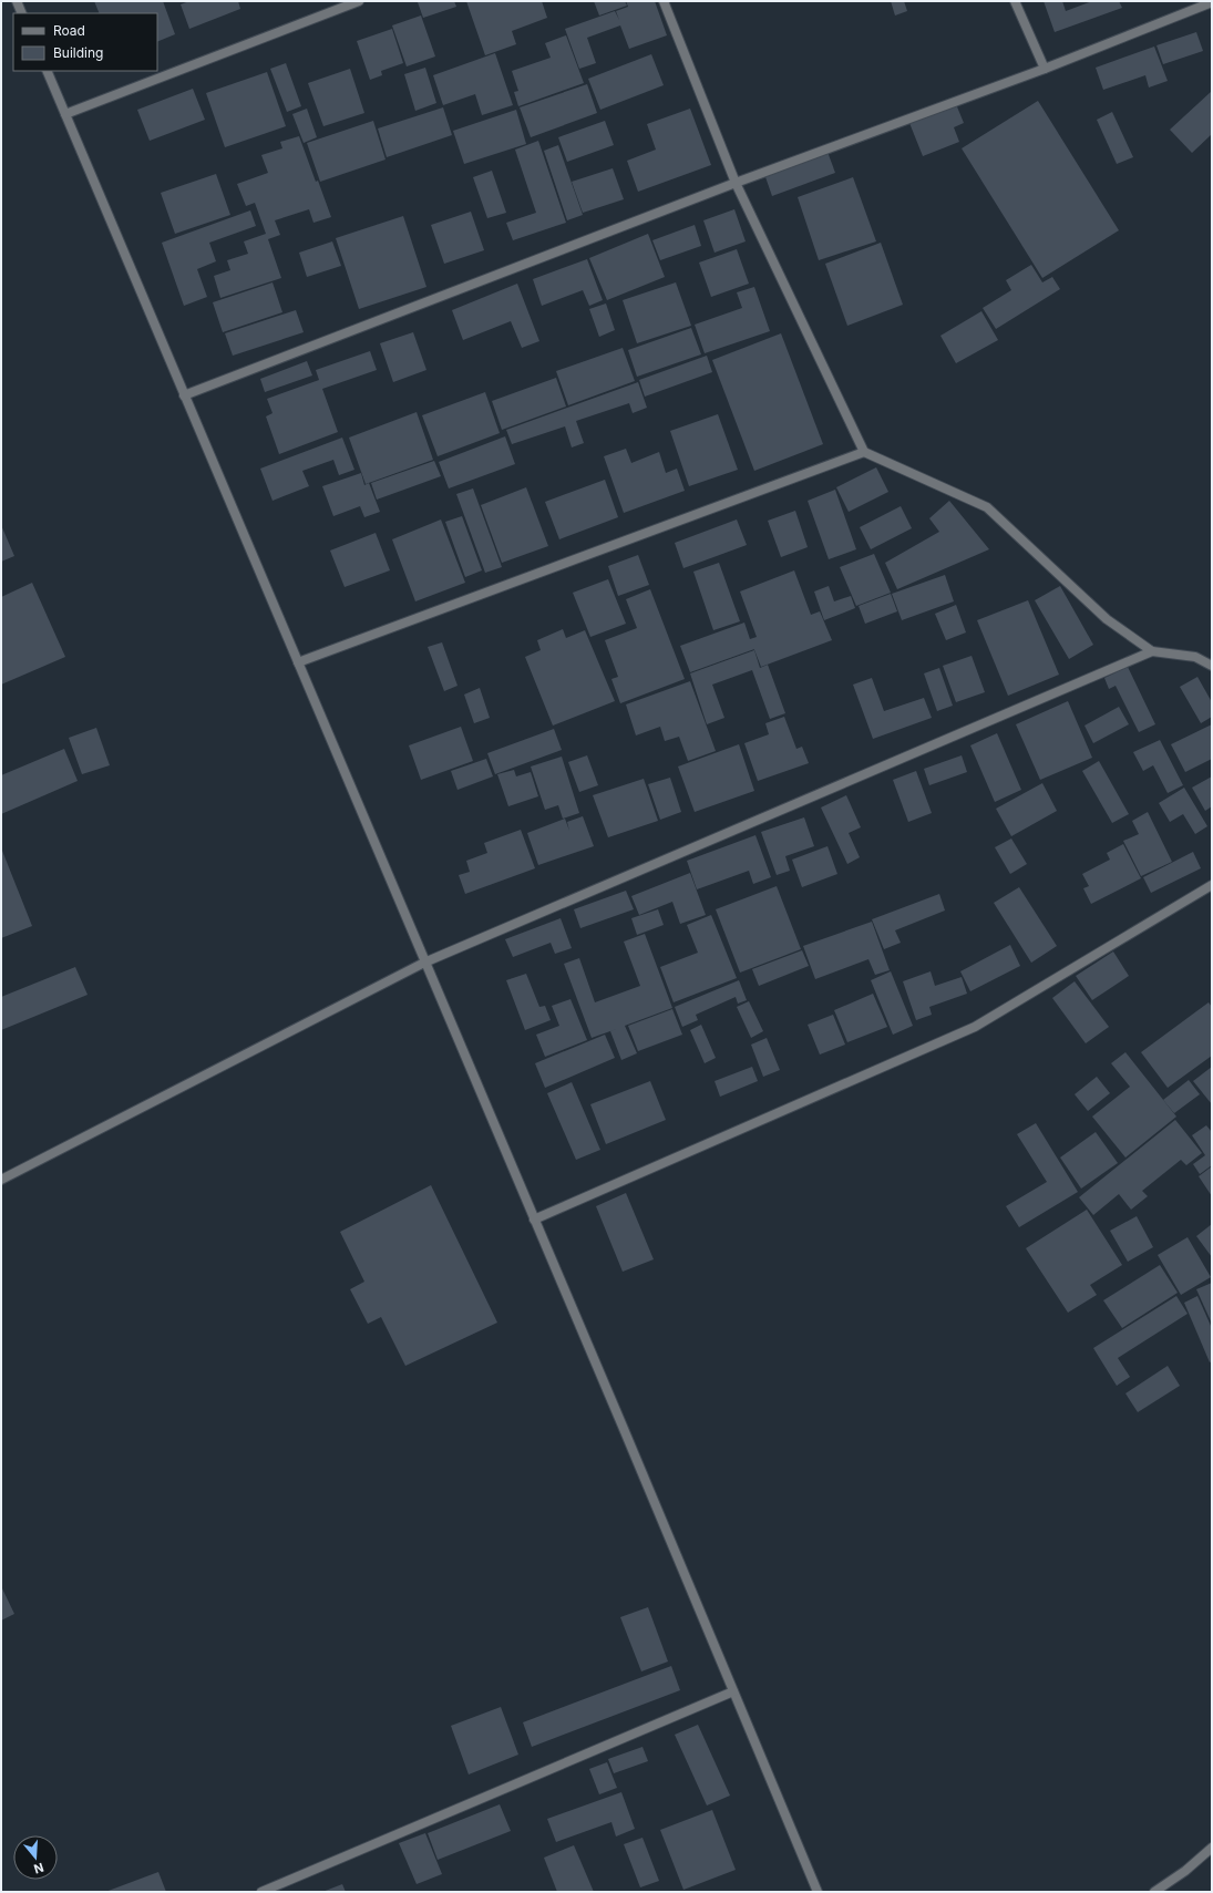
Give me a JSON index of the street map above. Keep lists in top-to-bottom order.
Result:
{
  "legend": ["Road", "Building"],
  "north": "bottom"
}
